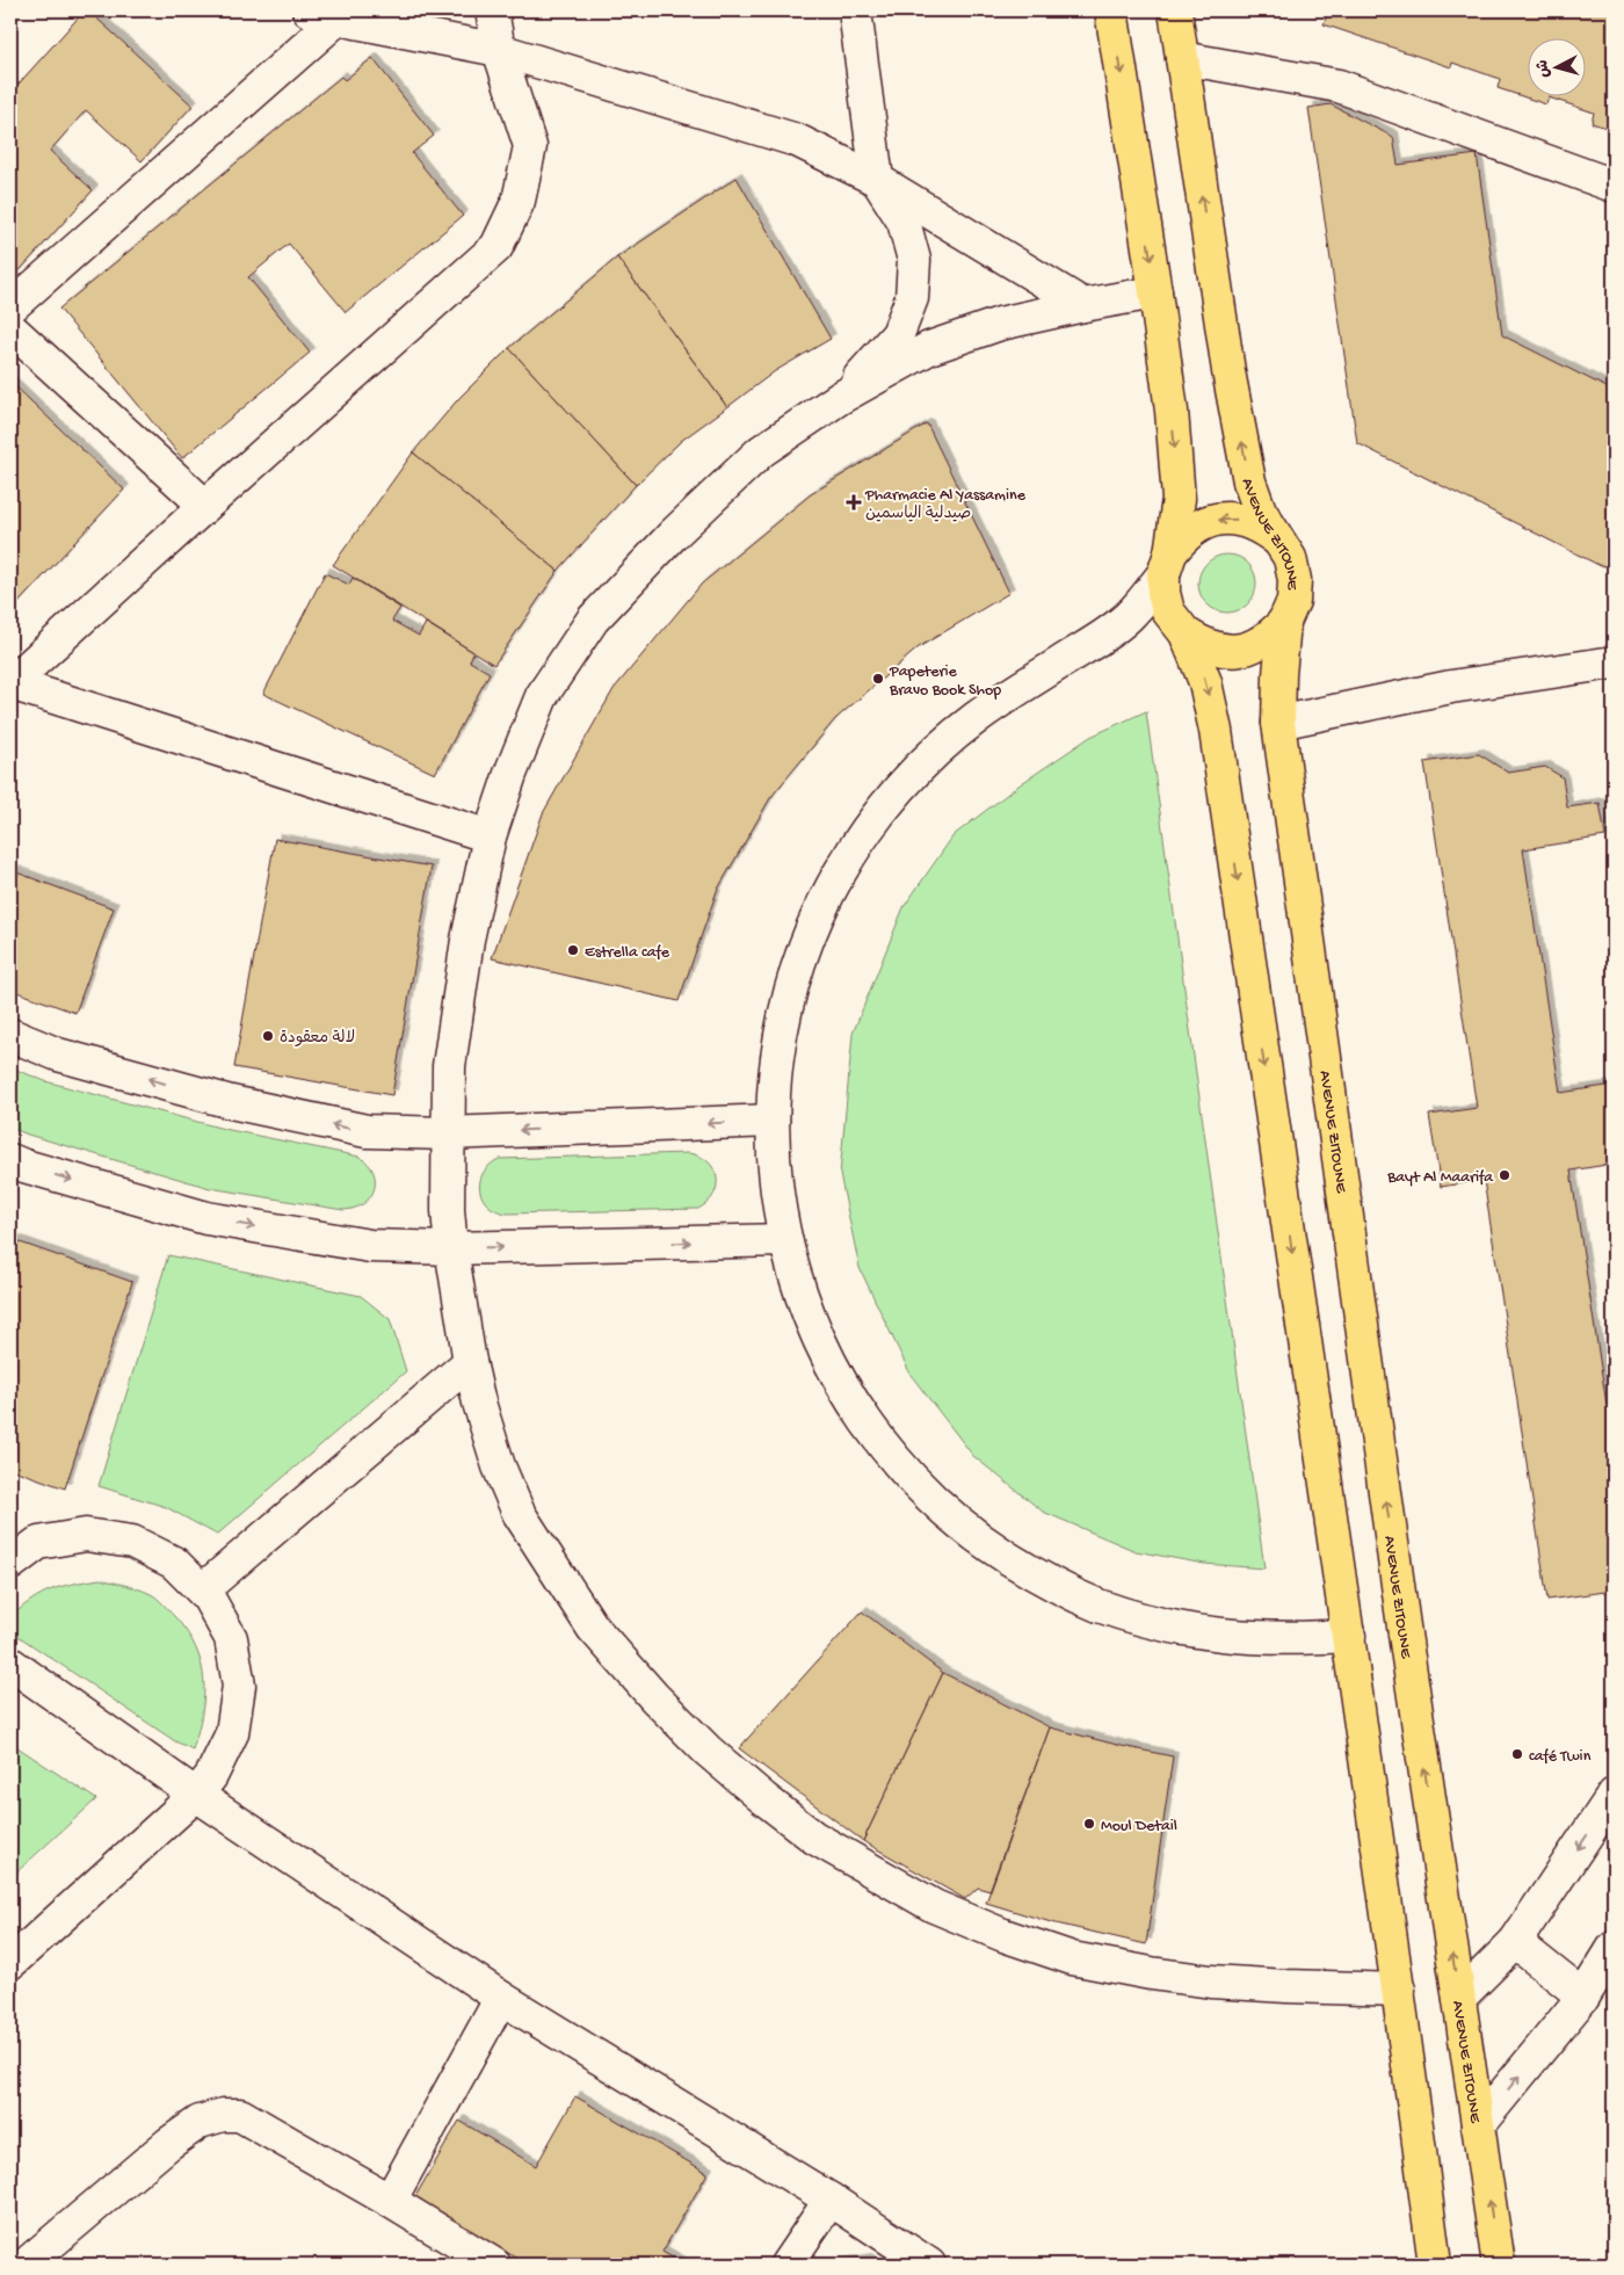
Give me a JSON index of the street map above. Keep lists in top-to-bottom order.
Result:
{
  "streets": {
    "main road": ["AVENUE ZITOUNE"]
  },
  "places": {
    "health": ["Pharmacie Al Yassamine صيدلية الياسمين"],
    "other": [
      "Papeterie Bravo Book Shop",
      "Estrella cafe",
      "لالة معقودة",
      "Bayt Al Maarifa",
      "café Twin",
      "Moul Detail"
    ]
  },
  "north": "left"
}
